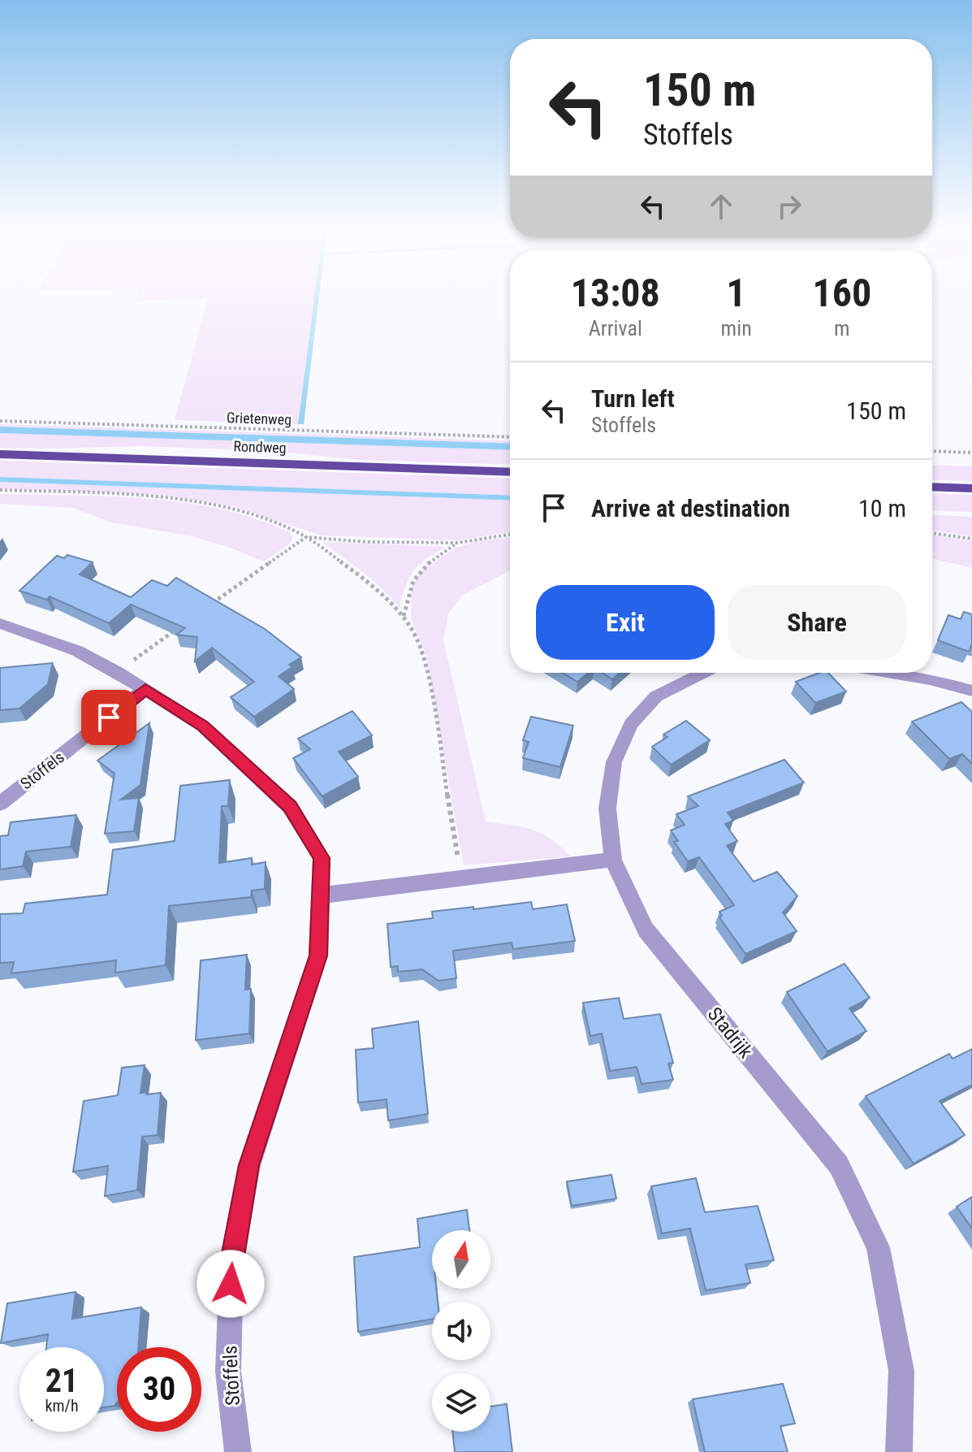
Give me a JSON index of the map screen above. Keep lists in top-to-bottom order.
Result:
{
  "streets": {
    "main road": ["Rondweg"],
    "street": ["Stoffels", "Stadrijk"],
    "path": ["Grietenweg"]
  },
  "north": "top",
  "page": {
    "turn": ["150 m", "Stoffels"],
    "eta": [
      "13:08",
      "Arrival",
      "1",
      "min",
      "160",
      "m"
    ],
    "list": [
      {
        "name": "Turn left",
        "note": "Stoffels",
        "value": "150 m"
      },
      {
        "name": "Arrive at destination",
        "value": "10 m"
      }
    ],
    "buttons": ["Exit", "Share"],
    "speed": "21 km/h",
    "limit": "30"
  }
}
